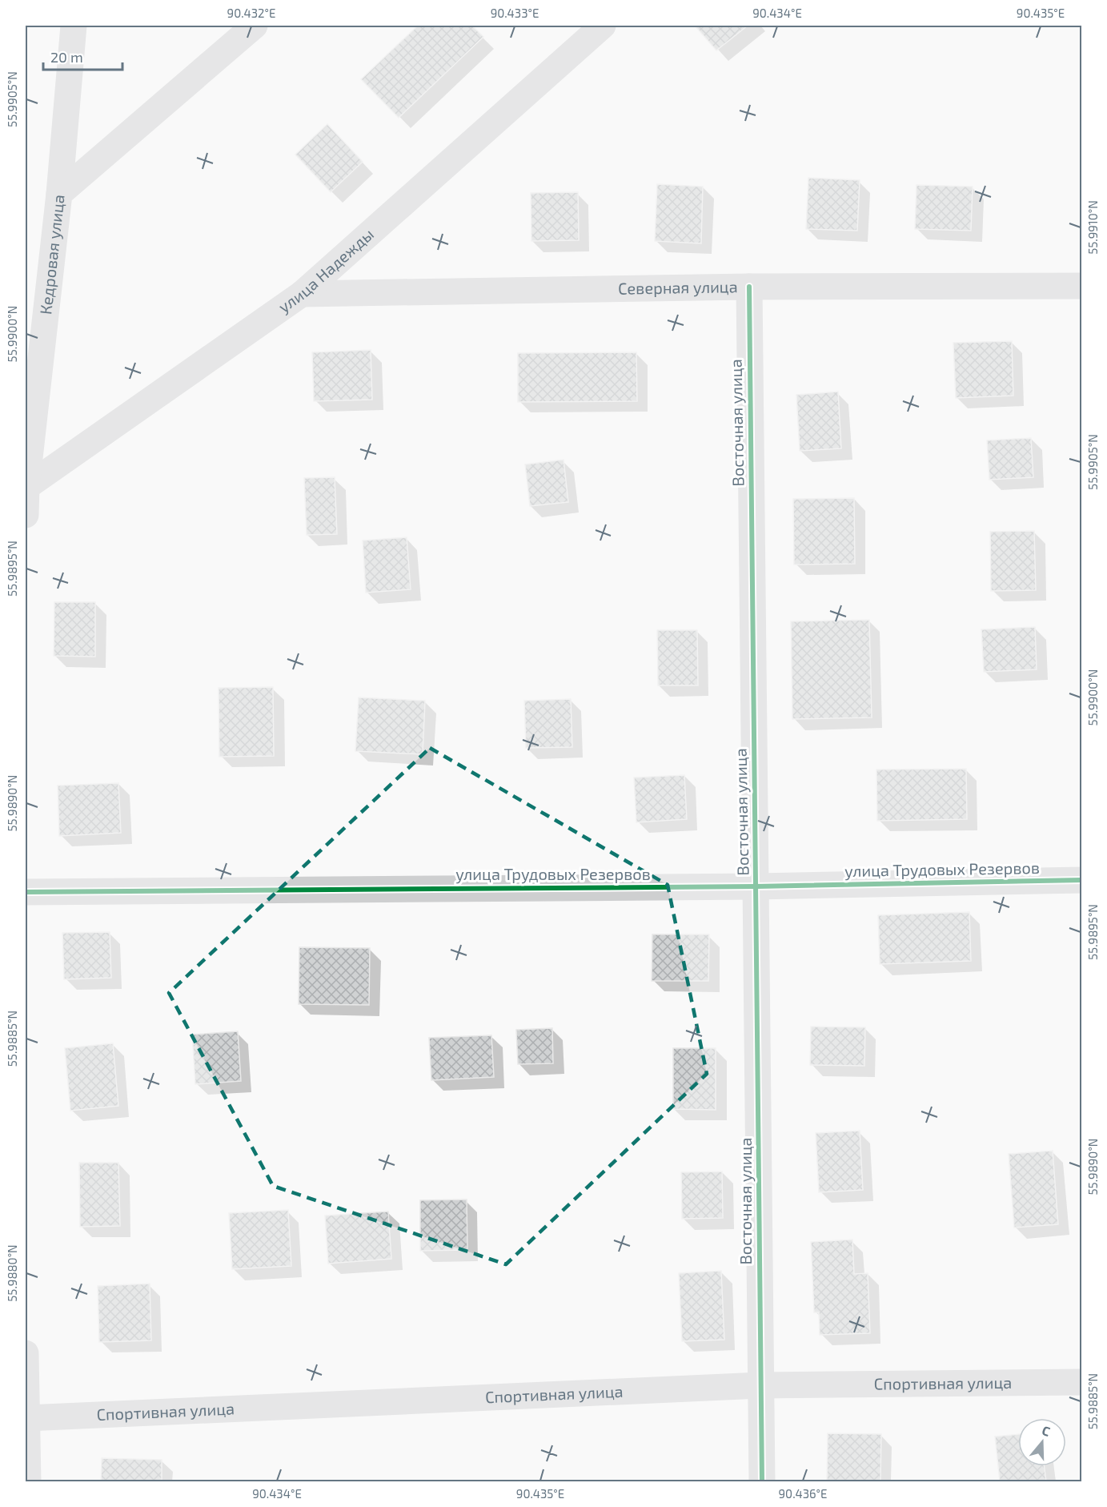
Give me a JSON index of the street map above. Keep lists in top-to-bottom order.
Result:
{
  "streets": {
    "street": [
      "Кедровая улица",
      "улица Надежды",
      "Северная улица",
      "Восточная улица",
      "улица Трудовых Резервов",
      "Спортивная улица"
    ]
  },
  "crossings": [
    ["Кедровая улица", "улица Надежды"],
    ["улица Надежды", "Северная улица"],
    ["Северная улица", "Восточная улица"],
    ["Восточная улица", "улица Трудовых Резервов"],
    ["Восточная улица", "Спортивная улица"]
  ],
  "scale_bar": "20 m",
  "north": "top",
  "coordinates": [
    "90.432°E",
    "90.433°E",
    "90.434°E",
    "90.435°E",
    "55.9905°N",
    "55.9910°N",
    "55.9900°N",
    "55.9895°N",
    "55.9890°N",
    "55.9885°N",
    "55.9880°N",
    "90.436°E"
  ]
}
